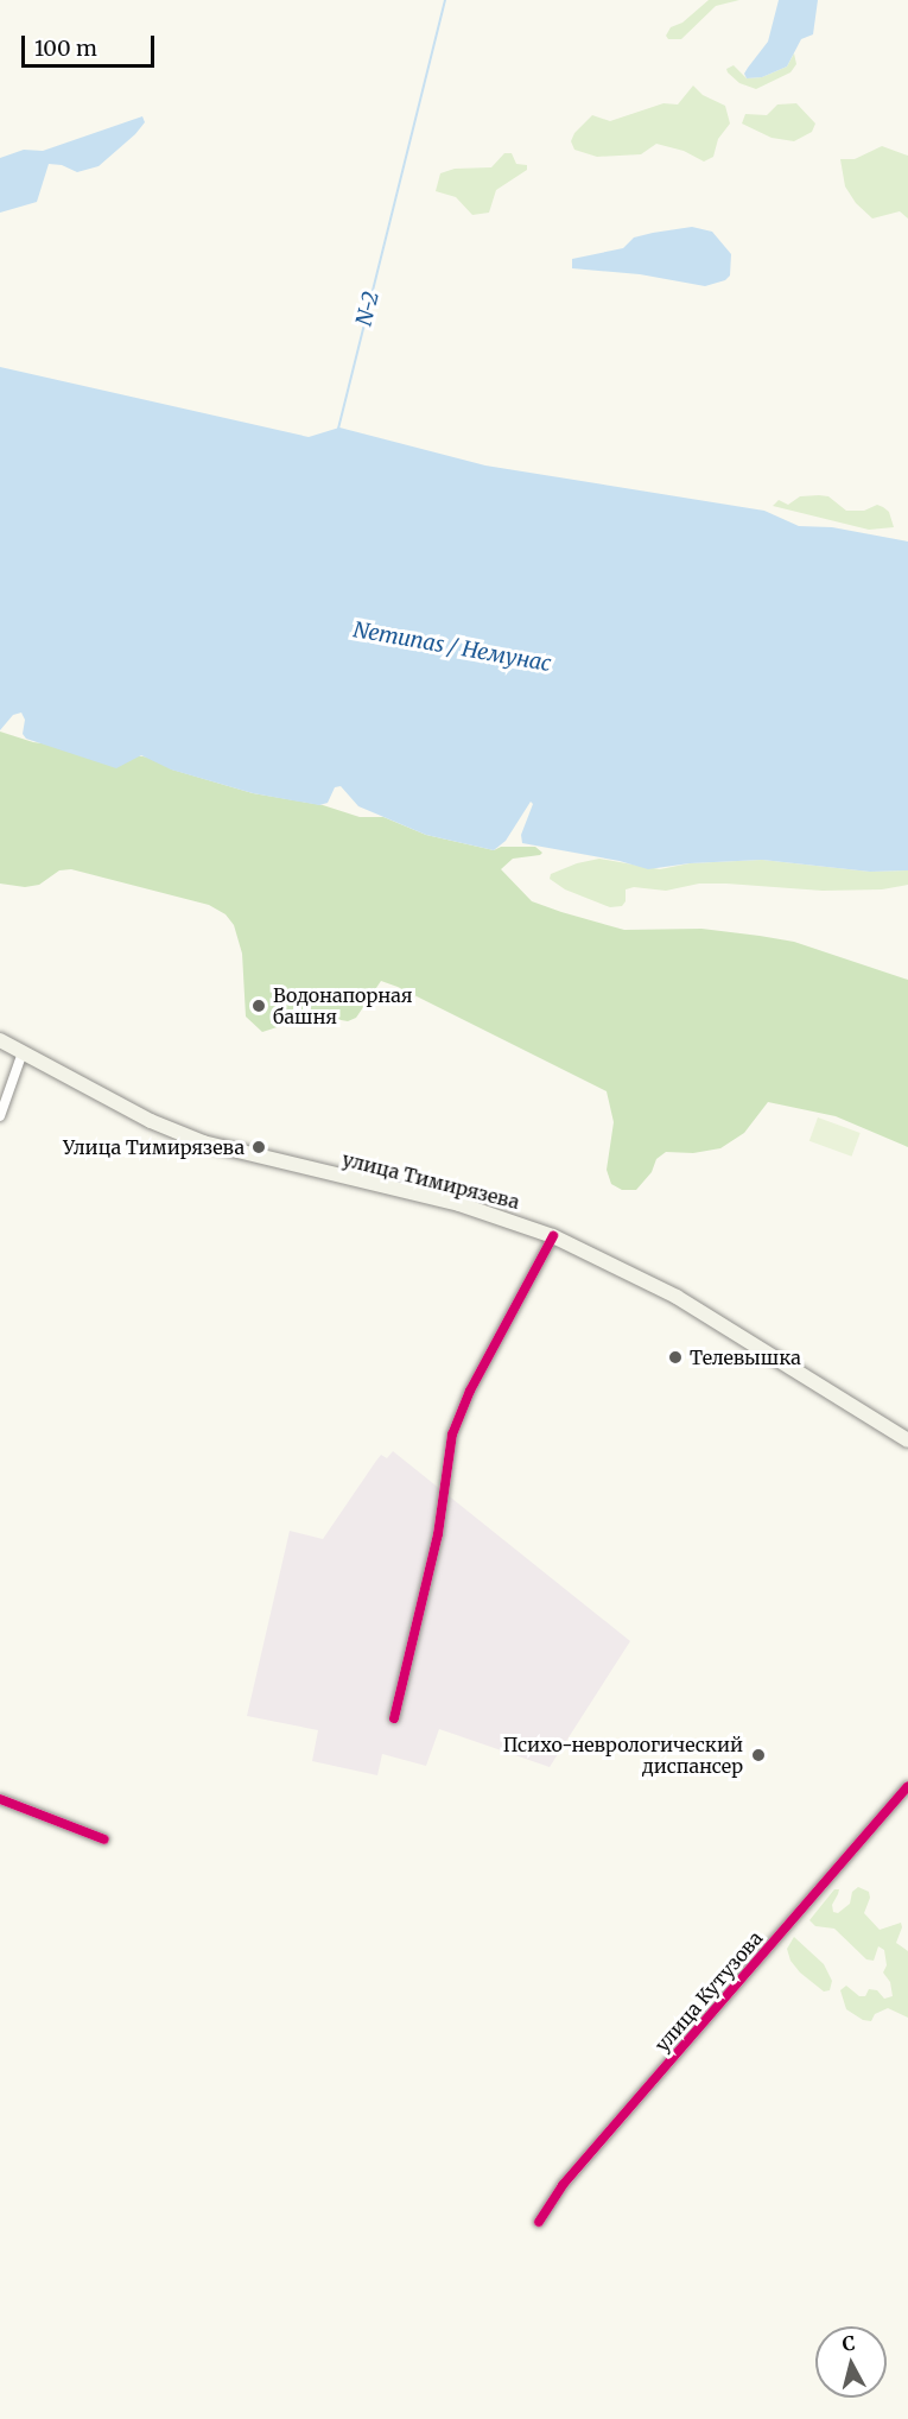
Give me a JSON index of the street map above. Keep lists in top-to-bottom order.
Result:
{
  "streets": {
    "main road": ["улица Тимирязева"],
    "street": ["улица Кутузова"]
  },
  "water": ["N-2", "Nemunas / Немунас"],
  "places": [
    "Водонапорная башня",
    "Улица Тимирязева",
    "Телевышка",
    "Психо-неврологический диспансер"
  ],
  "scale_bar": "100 m",
  "north": "top"
}
